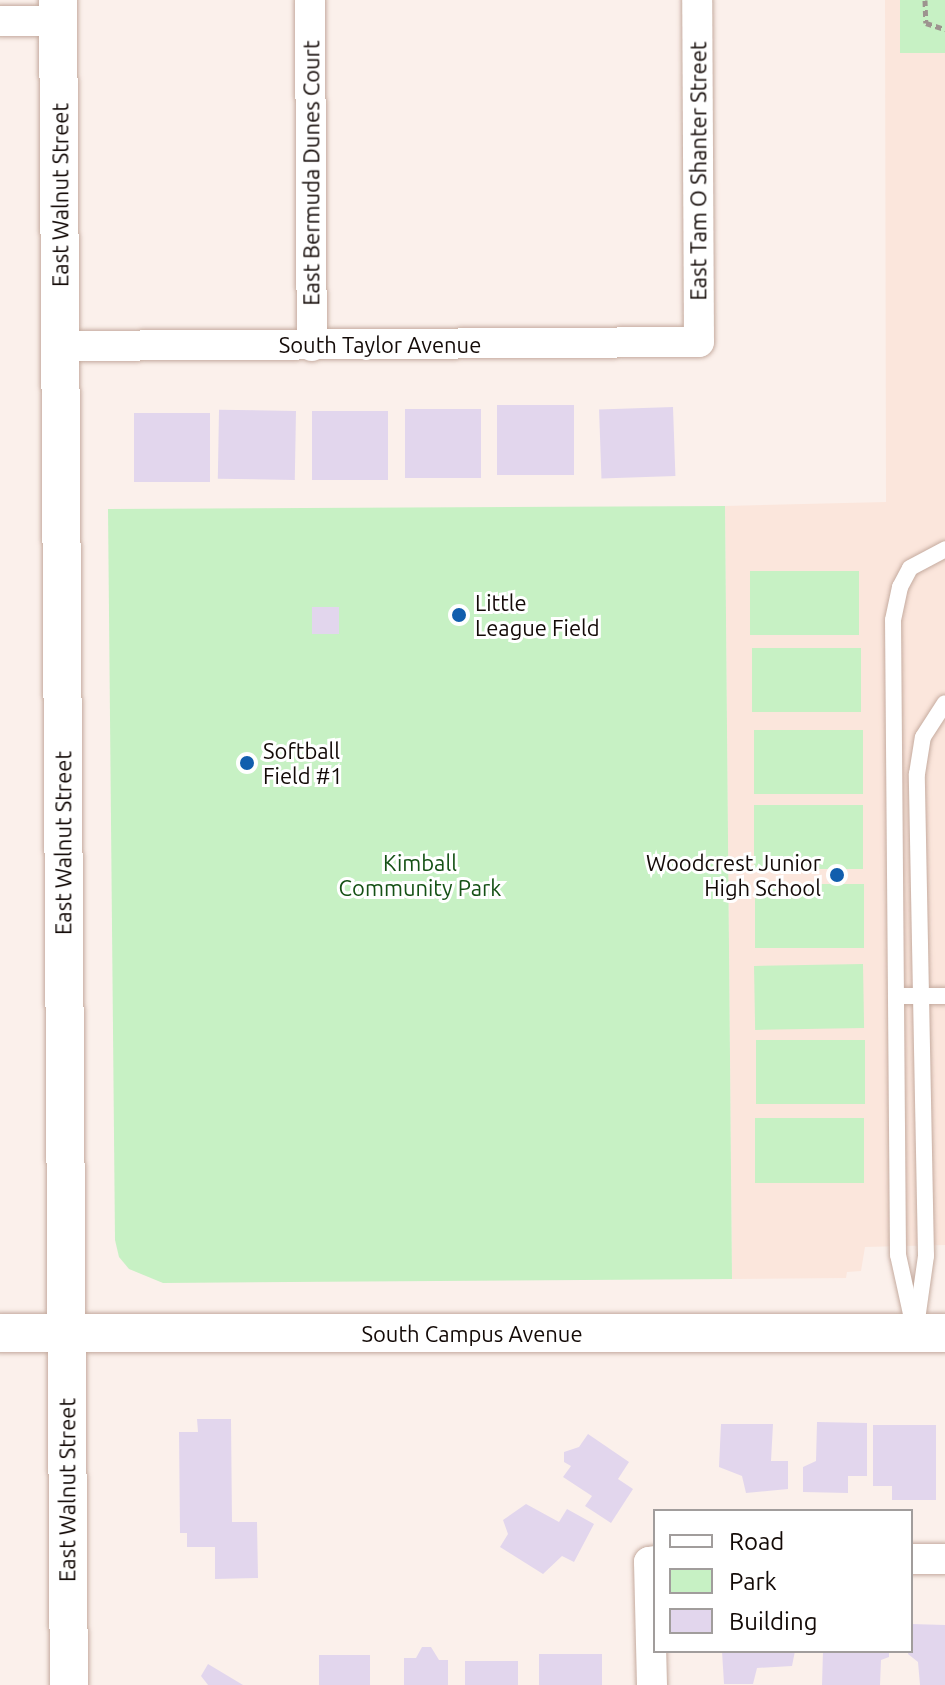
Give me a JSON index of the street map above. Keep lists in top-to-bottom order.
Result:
{
  "streets": {
    "street": [
      "East Tam O Shanter Street",
      "East Bermuda Dunes Court",
      "East Walnut Street",
      "South Taylor Avenue",
      "South Campus Avenue"
    ]
  },
  "crossings": [
    ["East Tam O Shanter Street", "South Taylor Avenue"],
    ["East Bermuda Dunes Court", "South Taylor Avenue"],
    ["East Walnut Street", "South Taylor Avenue"],
    ["East Walnut Street", "South Campus Avenue"]
  ],
  "parks": ["Kimball Community Park"],
  "places": ["Little League Field", "Softball Field #1", "Woodcrest Junior High School"],
  "legend": ["Road", "Park", "Building"]
}
